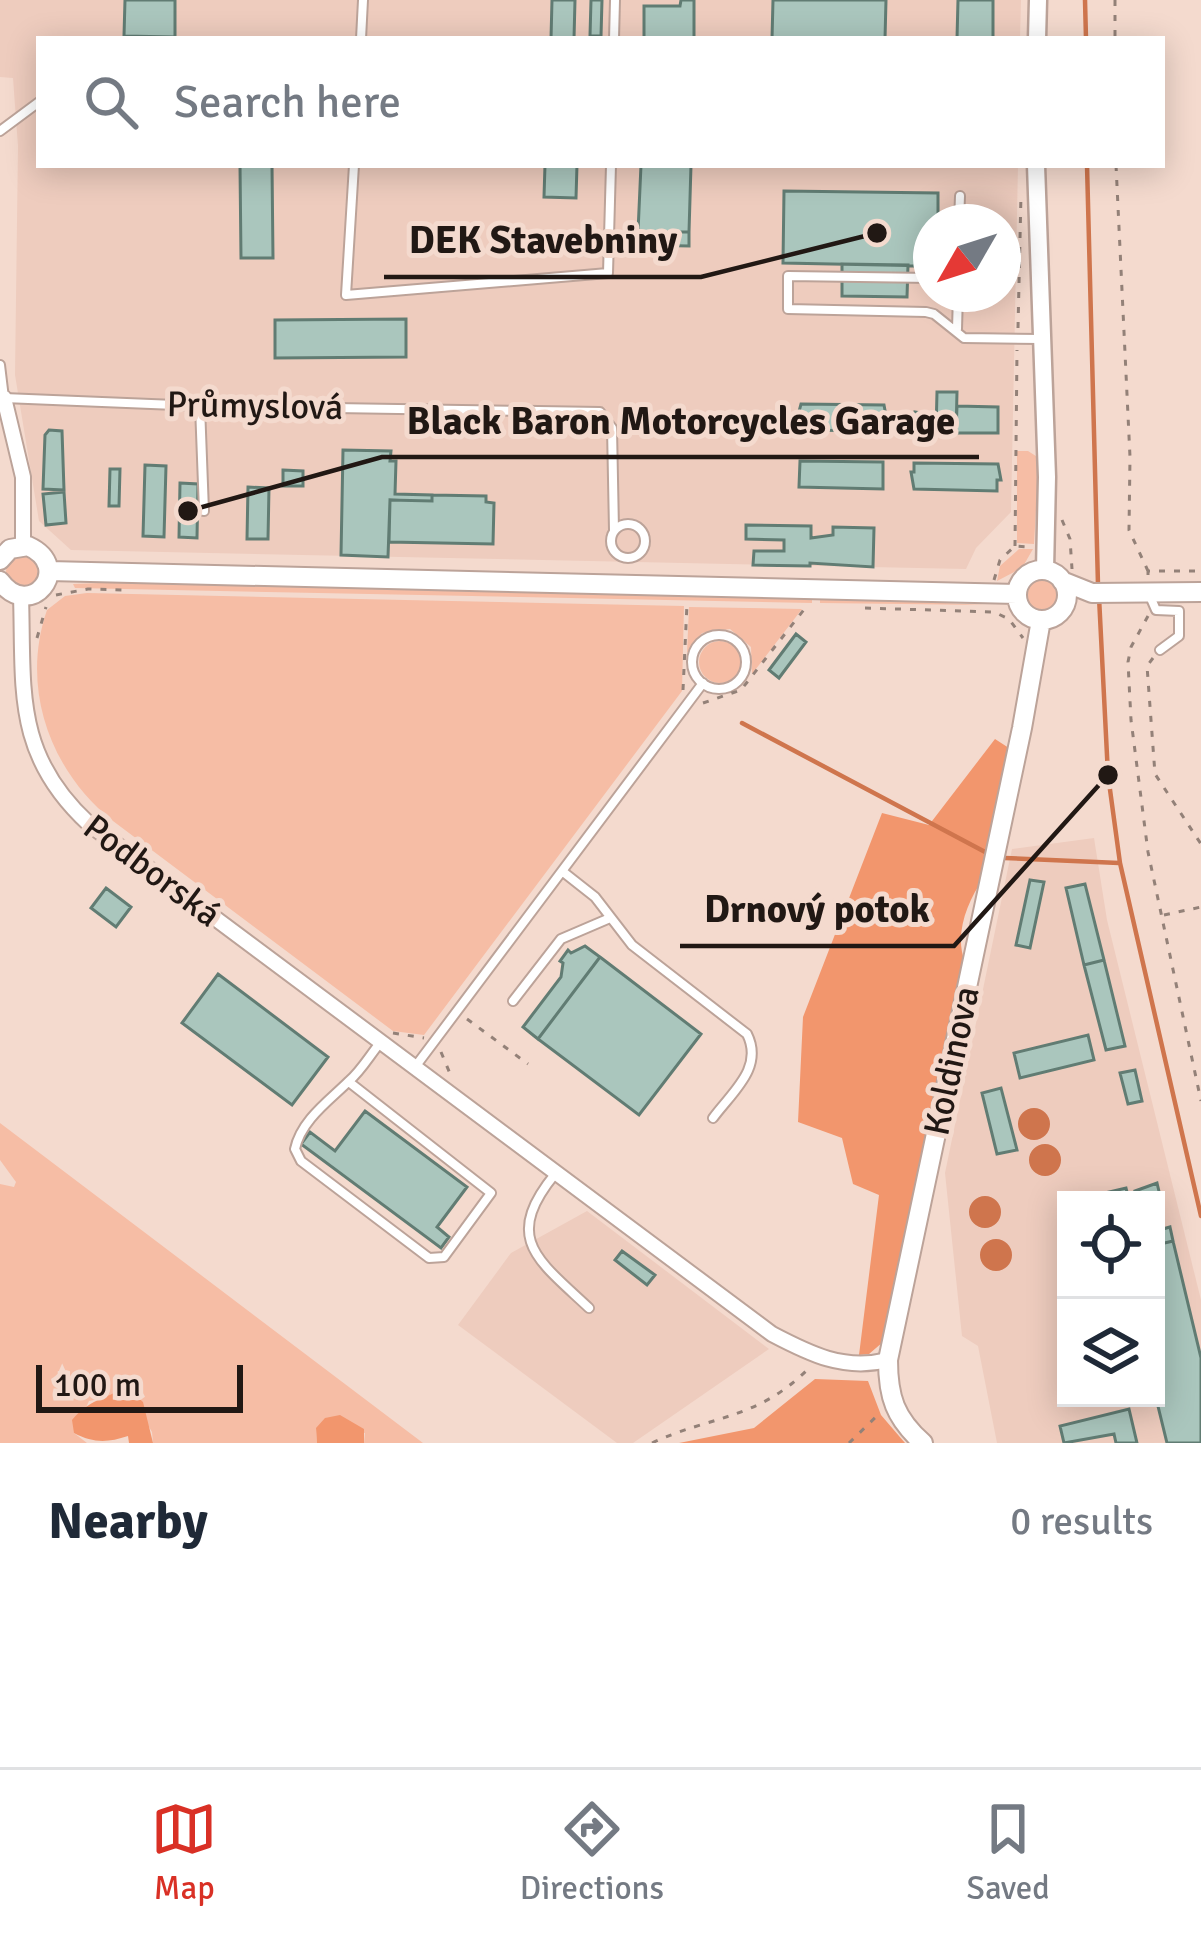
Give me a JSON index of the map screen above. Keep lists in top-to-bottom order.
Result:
{
  "streets": {
    "main road": ["Koldinova"],
    "street": ["Podborská"],
    "lane": ["Průmyslová"]
  },
  "places": ["DEK Stavebniny", "Black Baron Motorcycles Garage", "Drnový potok"],
  "scale_bar": "100 m",
  "north": "bottom left",
  "page": {
    "search": "Search here",
    "scale": "100 m",
    "heading": ["Nearby", "0 results"],
    "nav": ["Map", "Directions", "Saved"]
  }
}
